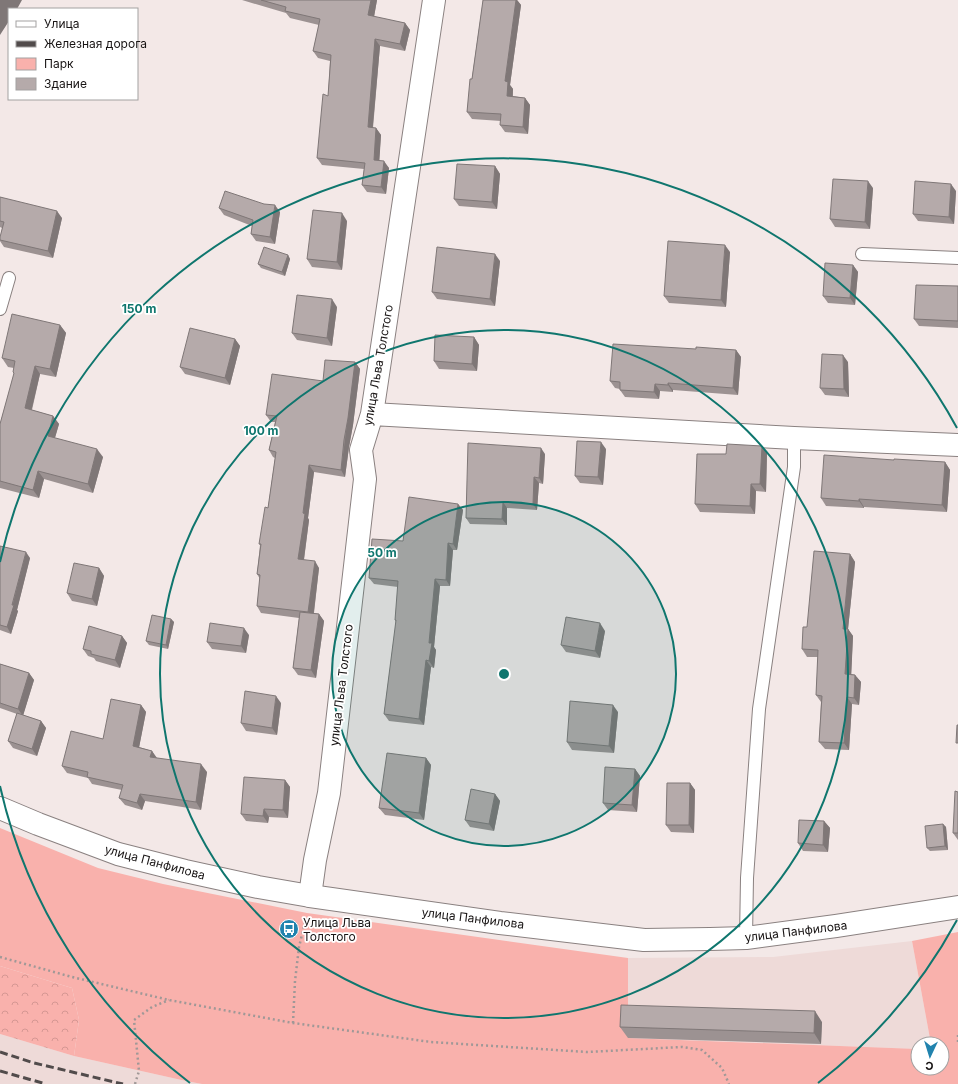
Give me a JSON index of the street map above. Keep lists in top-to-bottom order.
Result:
{
  "streets": {
    "street": ["улица Льва Толстого", "улица Панфилова"]
  },
  "crossings": [
    ["улица Льва Толстого", "улица Панфилова"]
  ],
  "places": {
    "bus stop": ["Улица Льва Толстого"]
  },
  "legend": [
    "Улица",
    "Железная дорога",
    "Парк",
    "Здание"
  ],
  "north": "bottom",
  "rings": ["150 m", "100 m", "50 m"]
}
